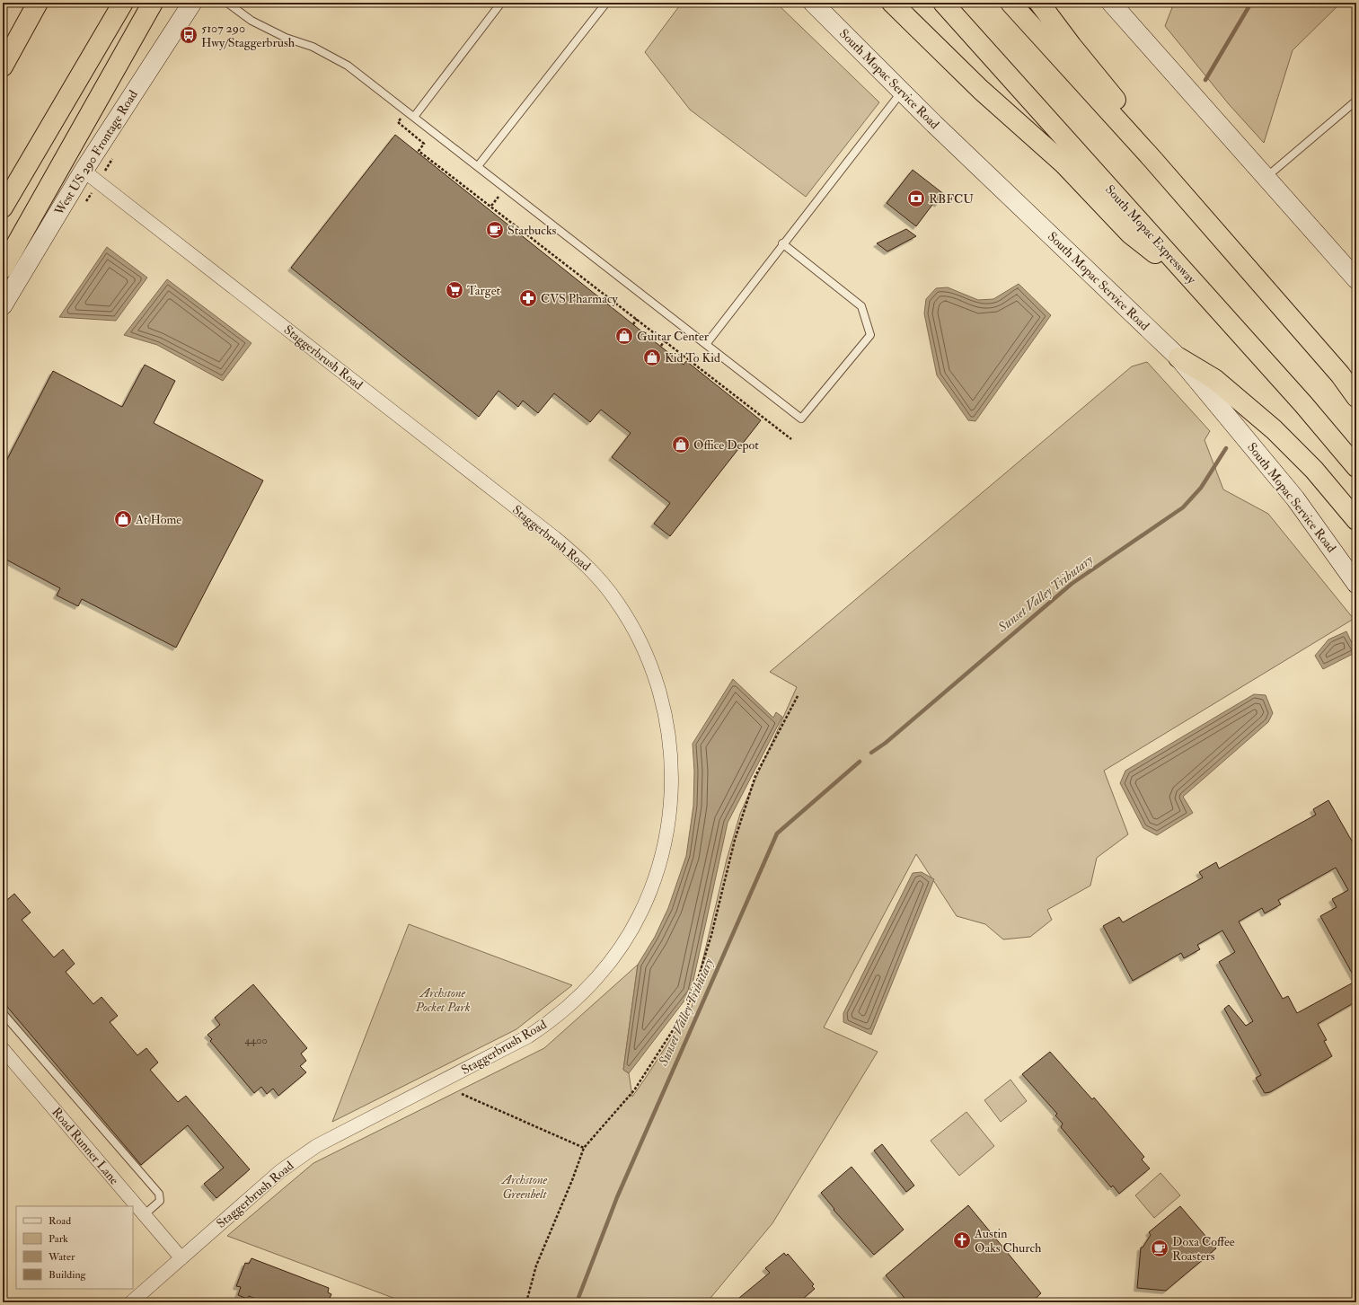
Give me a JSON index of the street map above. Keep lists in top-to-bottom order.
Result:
{
  "streets": {
    "highway": ["South Mopac Expressway"],
    "main road": ["South Mopac Service Road", "West US 290 Frontage Road"],
    "street": ["Staggerbrush Road", "Road Runner Lane"]
  },
  "crossings": [
    ["West US 290 Frontage Road", "Staggerbrush Road"],
    ["Staggerbrush Road", "Road Runner Lane"]
  ],
  "water": ["Sunset Valley Tributary"],
  "parks": ["Archstone Pocket Park", "Archstone Greenbelt"],
  "places": {
    "bus stop": ["5107 290 Hwy/Staggerbrush"],
    "bank": ["RBFCU"],
    "cafe": ["Starbucks", "Doxa Coffee Roasters"],
    "supermarket": ["Target"],
    "pharmacy": ["CVS Pharmacy"],
    "shop": [
      "Guitar Center",
      "Kid To Kid",
      "Office Depot",
      "At Home"
    ],
    "church": ["Austin Oaks Church"]
  },
  "house_numbers": ["4400"],
  "legend": [
    "Road",
    "Park",
    "Water",
    "Building"
  ]
}
